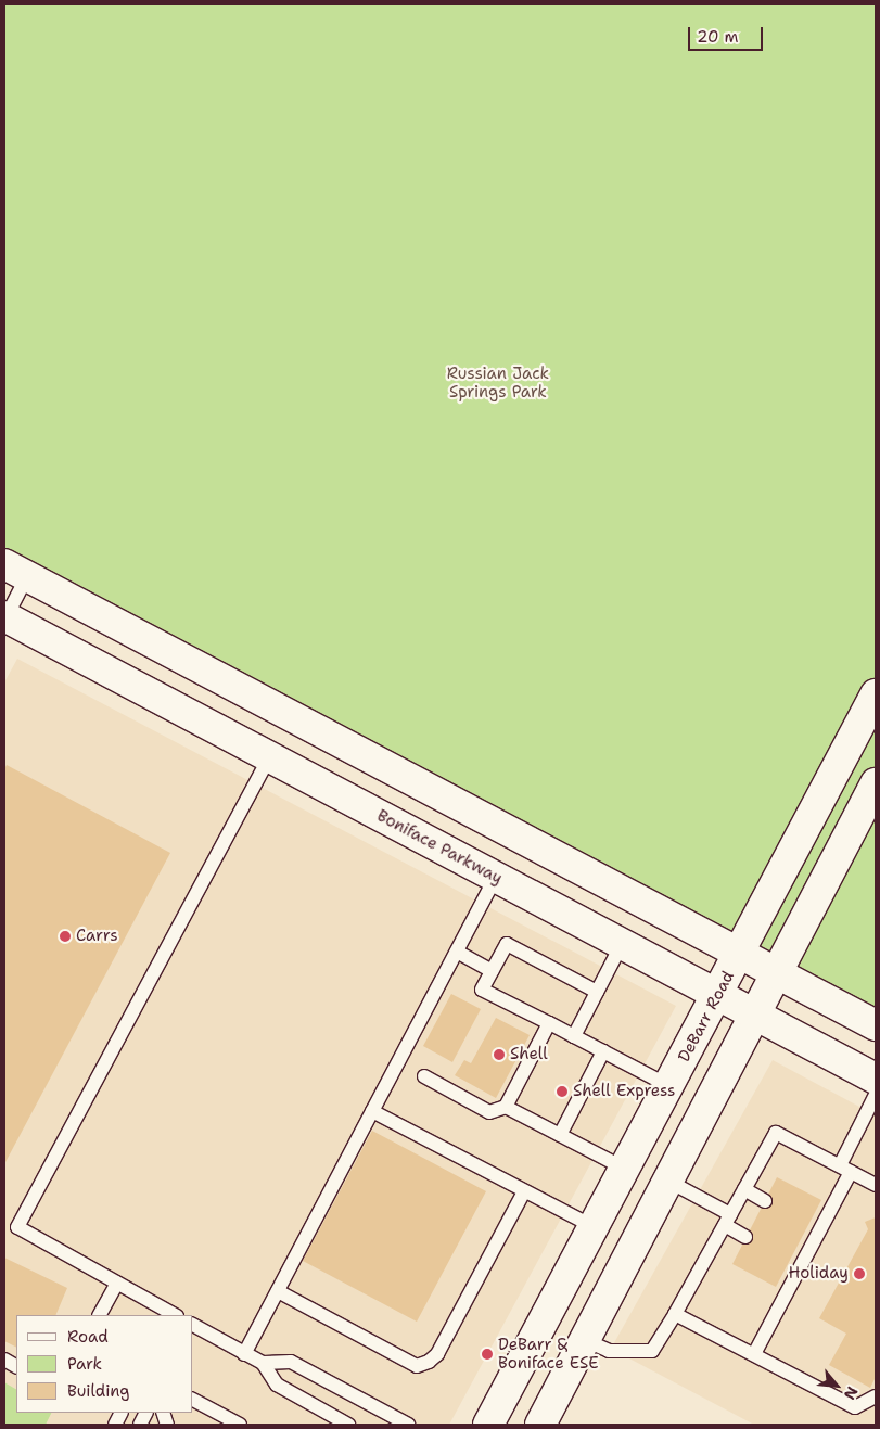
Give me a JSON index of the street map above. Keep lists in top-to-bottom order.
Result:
{
  "streets": {
    "main road": ["Boniface Parkway", "DeBarr Road"]
  },
  "crossings": [
    ["Boniface Parkway", "DeBarr Road"]
  ],
  "parks": ["Russian Jack Springs Park"],
  "places": [
    "Carrs",
    "Shell",
    "Shell Express",
    "Holiday",
    "DeBarr & Boniface ESE"
  ],
  "legend": ["Road", "Park", "Building"],
  "scale_bar": "20 m",
  "north": "bottom right"
}
